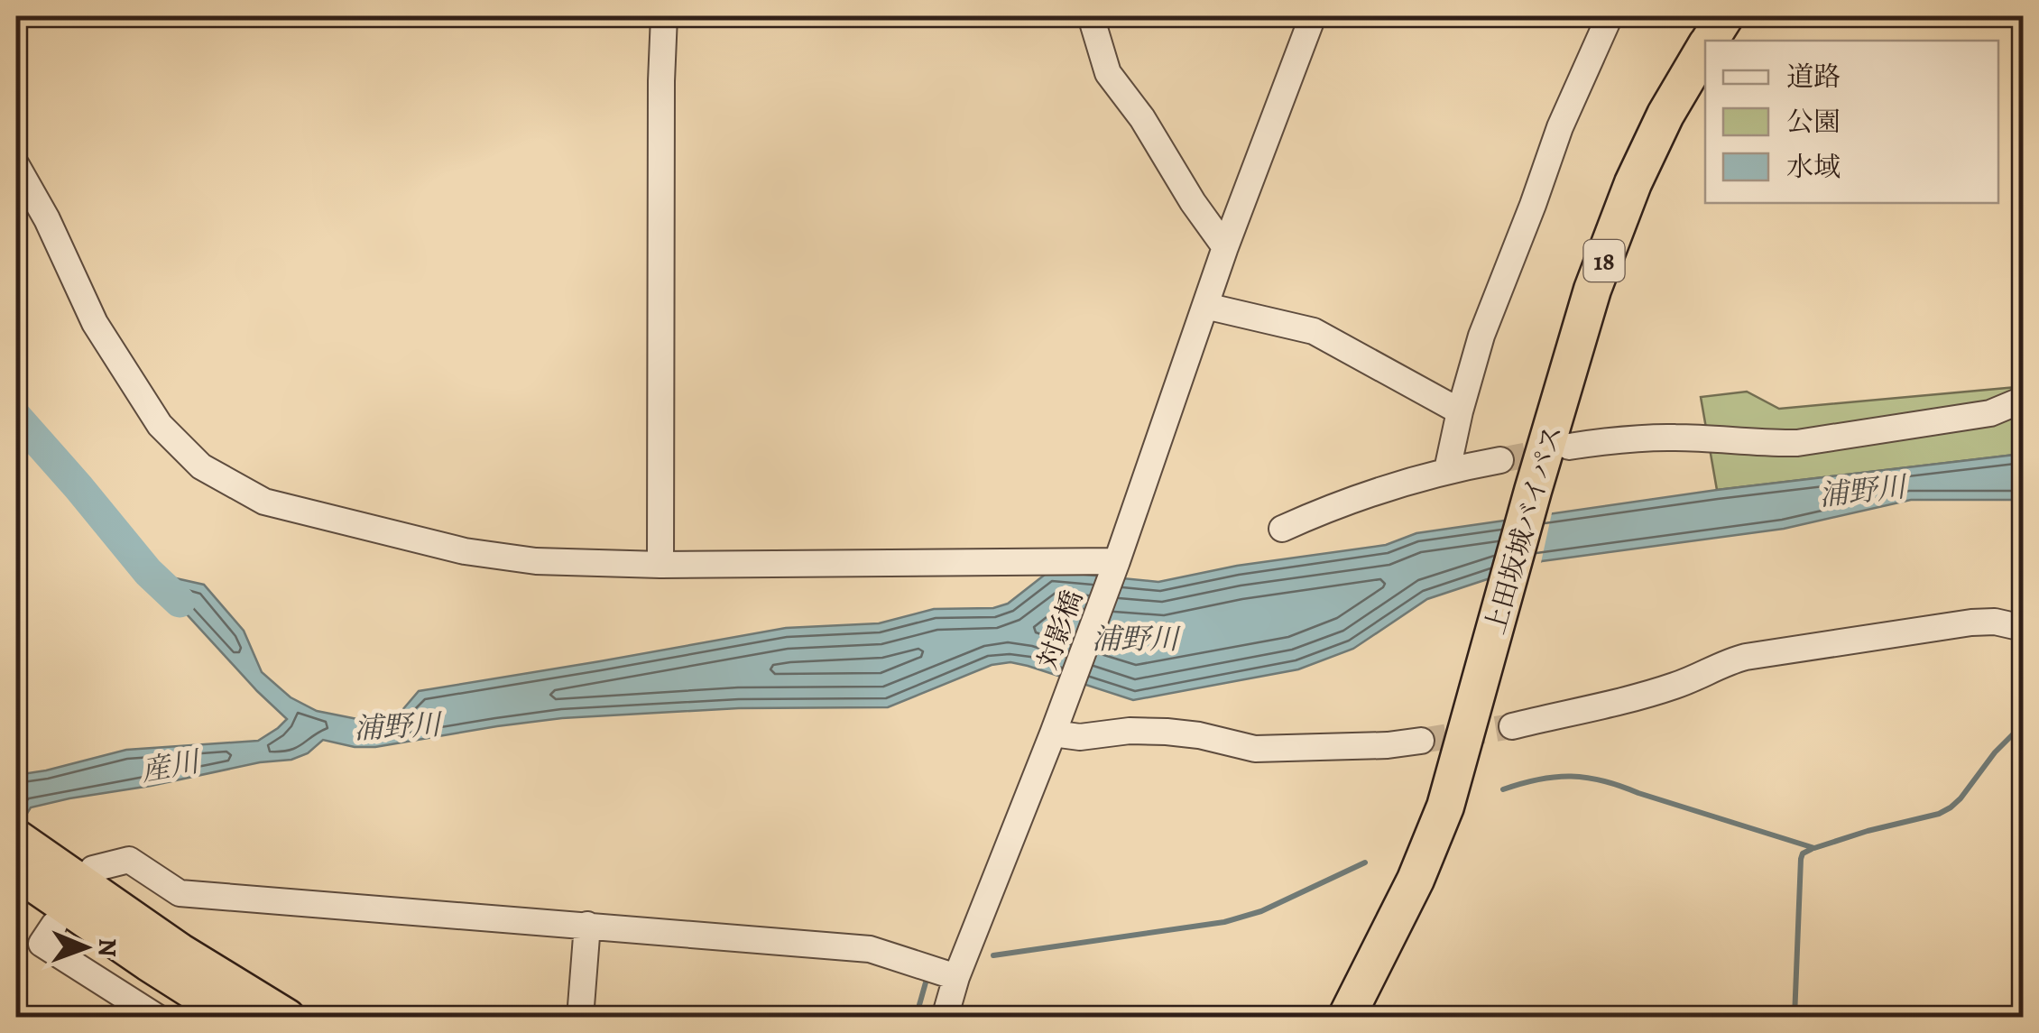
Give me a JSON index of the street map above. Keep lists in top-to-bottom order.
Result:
{
  "streets": {
    "highway": ["18", "上田坂城バイパス"],
    "street": ["対影橋"]
  },
  "water": ["浦野川", "産川"],
  "legend": ["道路", "公園", "水域"],
  "north": "right"
}
